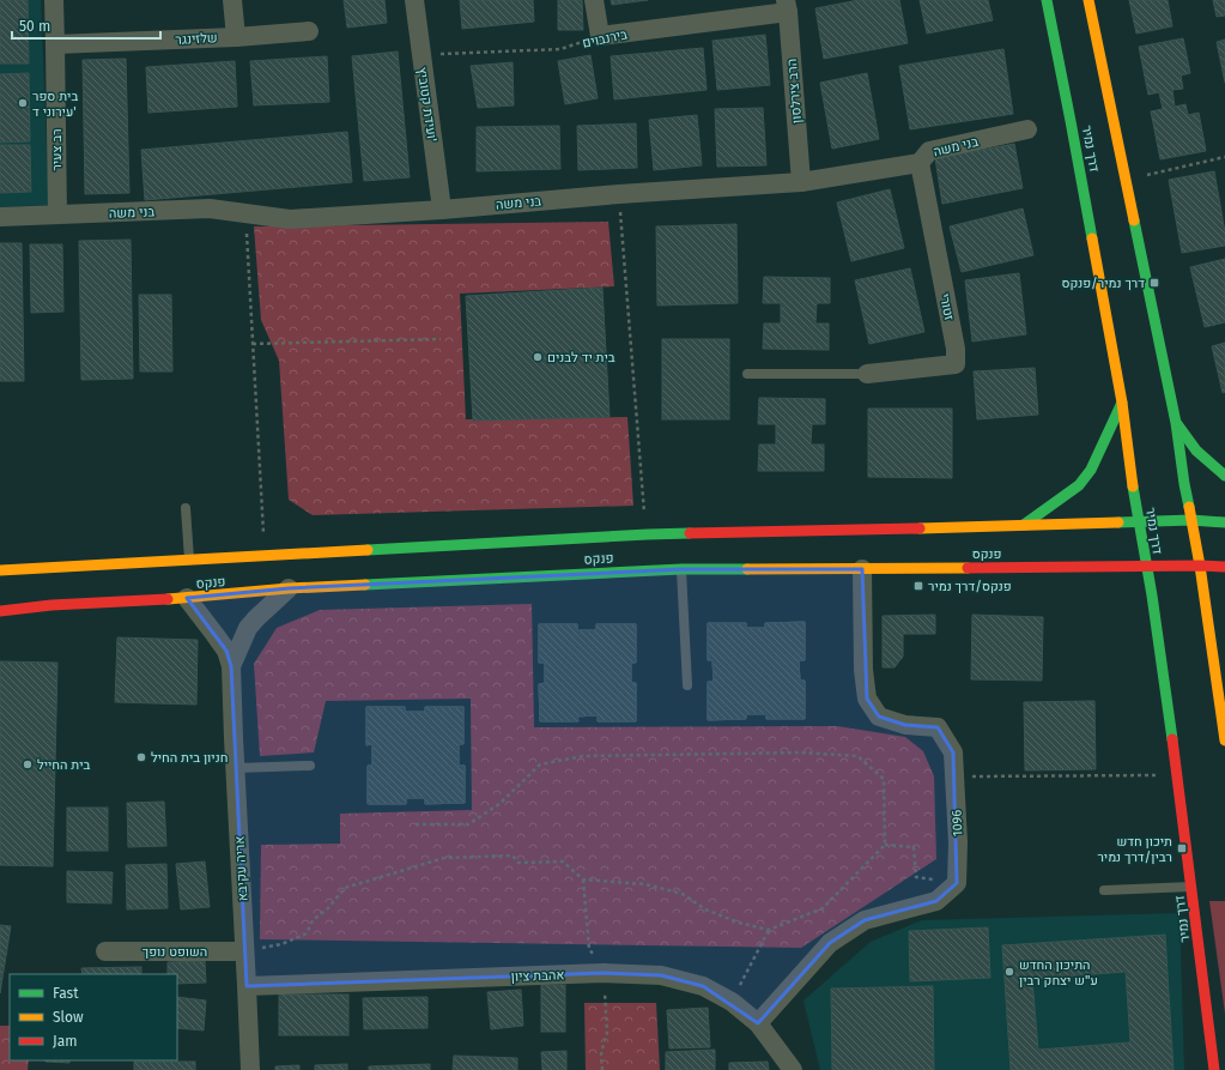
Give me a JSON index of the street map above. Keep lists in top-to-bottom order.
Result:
{
  "streets": {
    "main road": ["דרך נמיר", "פנקס"],
    "street": [
      "שלזינגר",
      "בירנבוים",
      "הרב צירלסון",
      "ועידת קטוביץ'",
      "בני משה",
      "רב צעיר",
      "זטורי",
      "1096",
      "אריה עקיבא",
      "השופט נופך",
      "אהבת ציון"
    ]
  },
  "crossings": [
    ["שלזינגר", "רב צעיר"],
    ["בירנבוים", "הרב צירלסון"],
    ["בירנבוים", "ועידת קטוביץ'"],
    ["הרב צירלסון", "בני משה"],
    ["ועידת קטוביץ'", "בני משה"],
    ["בני משה", "רב צעיר"],
    ["בני משה", "זטורי"],
    ["דרך נמיר", "פנקס"],
    ["פנקס", "1096"],
    ["פנקס", "אריה עקיבא"],
    ["1096", "אהבת ציון"],
    ["אריה עקיבא", "השופט נופך"],
    ["אריה עקיבא", "אהבת ציון"]
  ],
  "places": {
    "other": [
      "בית ספר עירוני ד'",
      "בית יד לבנים",
      "חניון בית החיל",
      "בית החייל",
      "התיכון החדש ע\"ש יצחק רבין"
    ],
    "transit": ["דרך נמיר/פנקס", "פנקס/דרך נמיר", "תיכון חדש רבין/דרך נמיר"]
  },
  "legend": ["Fast", "Slow", "Jam"],
  "scale_bar": "50 m"
}
